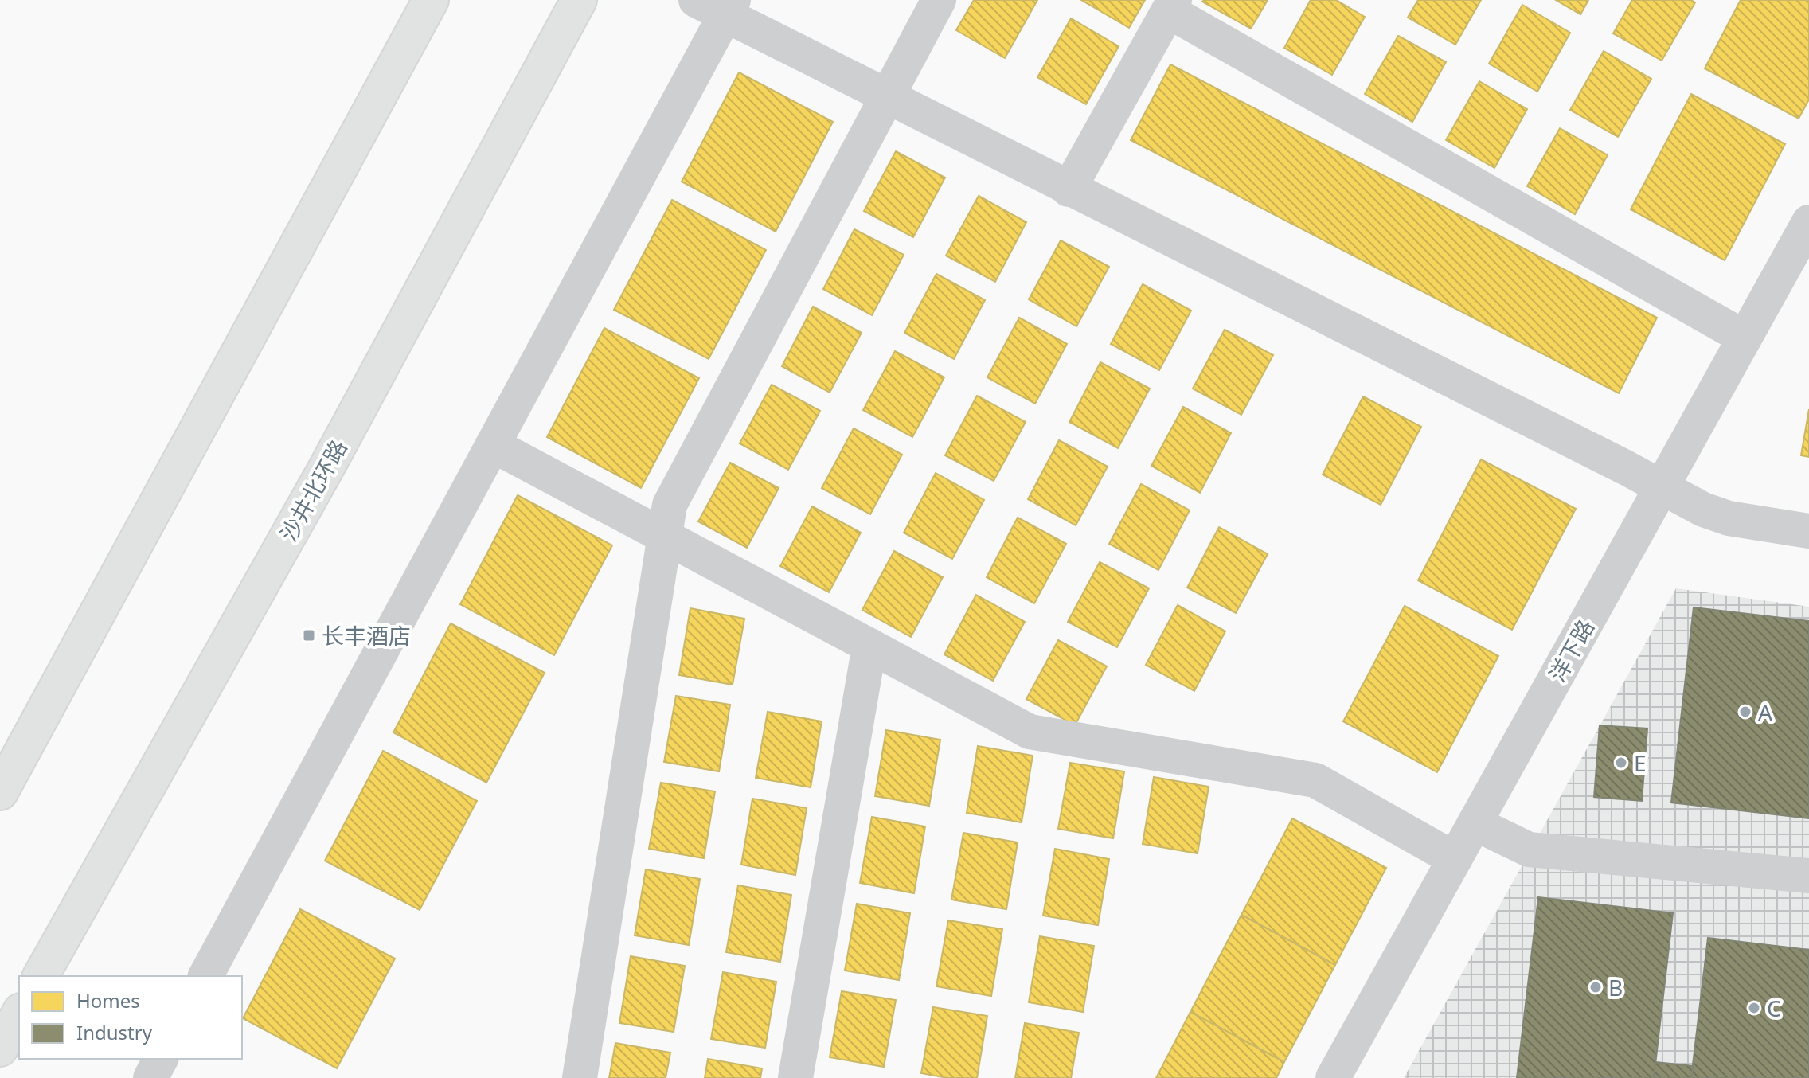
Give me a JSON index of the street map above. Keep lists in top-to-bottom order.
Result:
{
  "streets": {
    "main road": ["沙井北环路"],
    "street": ["洋下路"]
  },
  "places": {
    "transit": ["长丰酒店"],
    "other": [
      "A",
      "E",
      "B",
      "C"
    ]
  },
  "legend": ["Homes", "Industry"]
}
